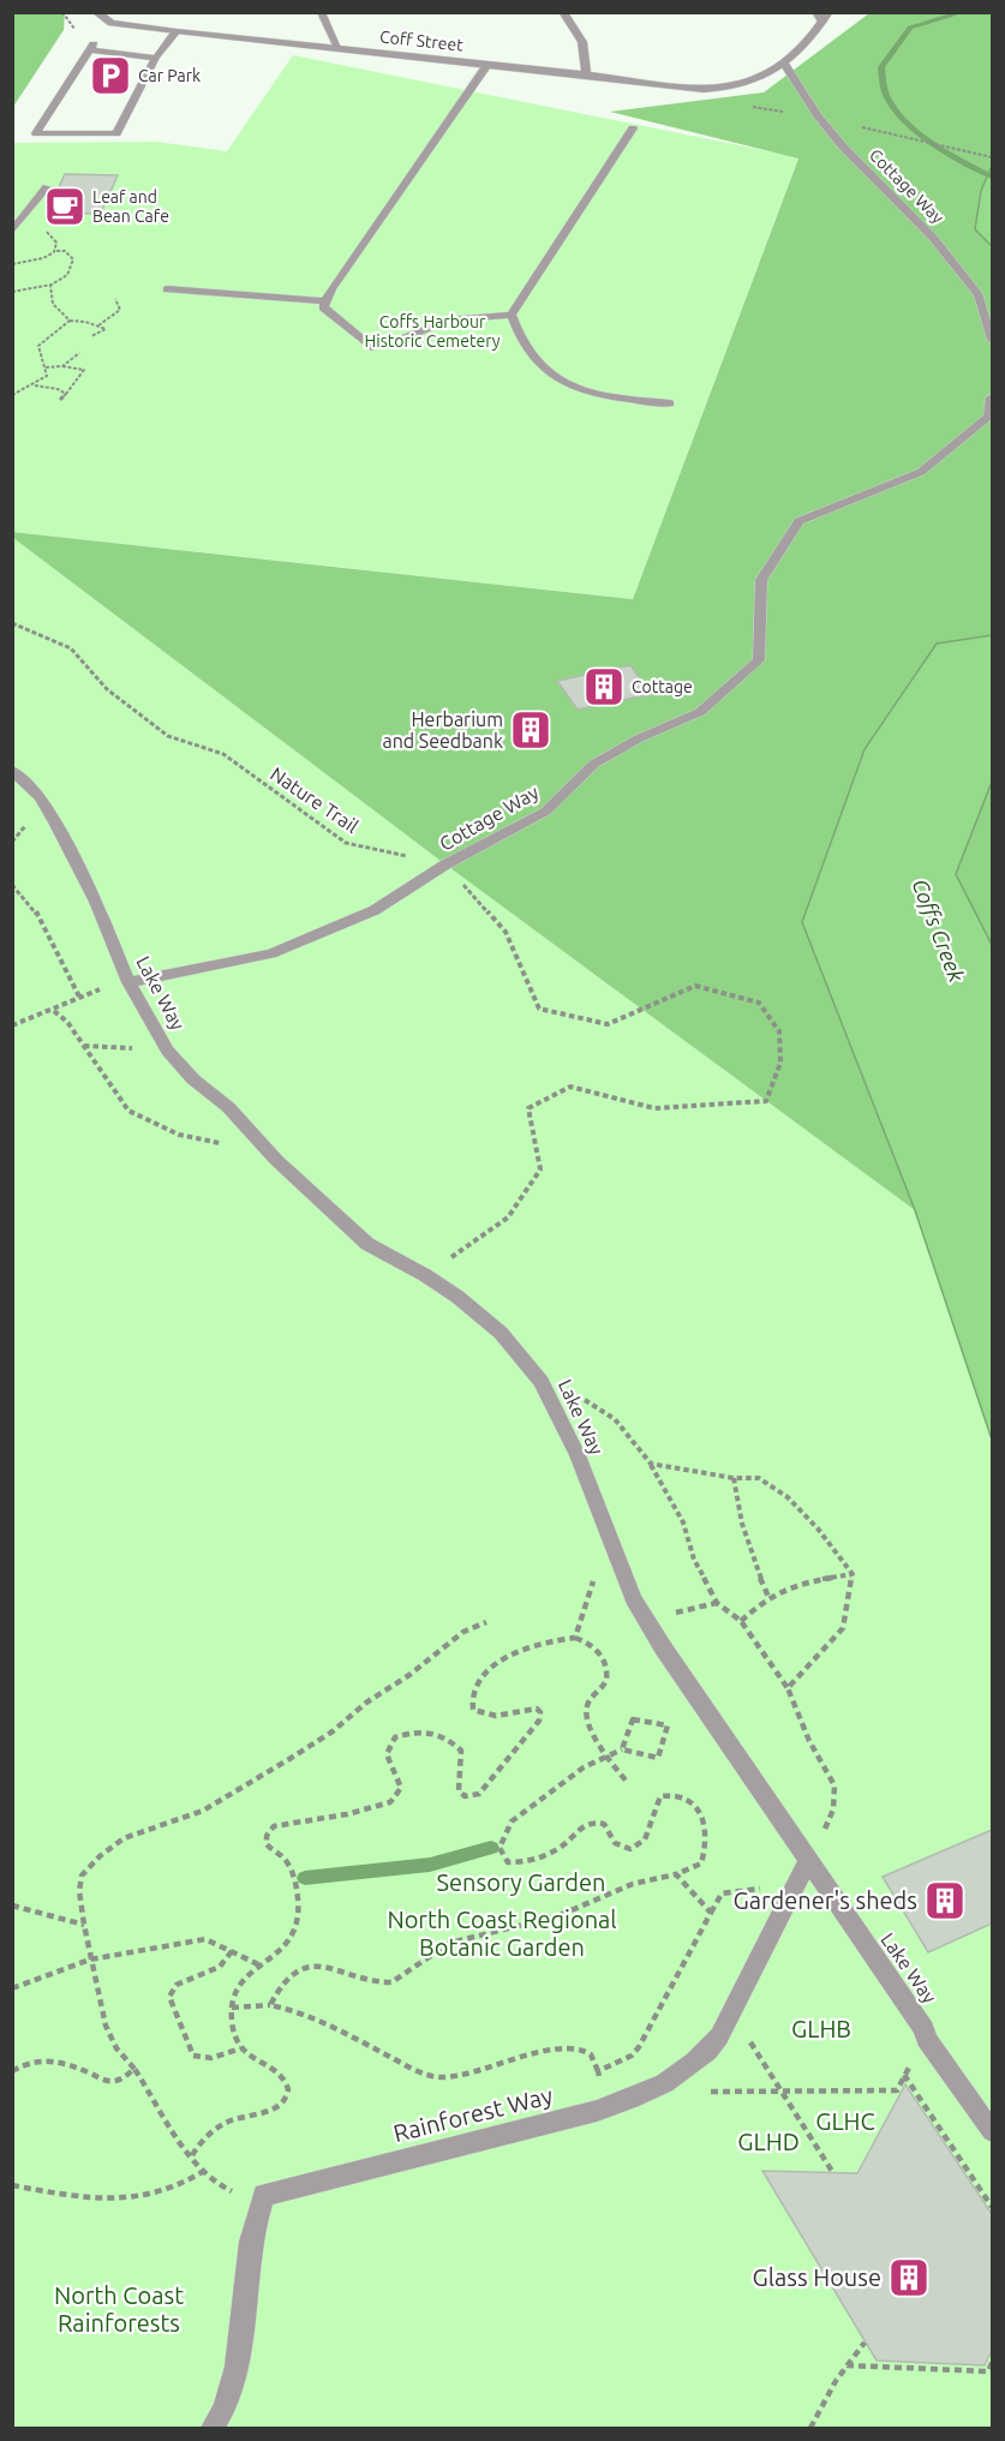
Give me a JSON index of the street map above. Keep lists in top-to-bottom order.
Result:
{
  "streets": {
    "street": ["Coff Street"],
    "lane": ["Cottage Way", "Lake Way", "Rainforest Way"],
    "path": ["Nature Trail"]
  },
  "crossings": [
    ["Coff Street", "Cottage Way"],
    ["Cottage Way", "Nature Trail"],
    ["Cottage Way", "Lake Way"],
    ["Lake Way", "Rainforest Way"]
  ],
  "water": ["Coffs Creek"],
  "parks": [
    "Coffs Harbour Historic Cemetery",
    "Sensory Garden",
    "North Coast Regional Botanic Garden",
    "GLHB",
    "GLHC",
    "GLHD",
    "North Coast Rainforests"
  ],
  "places": {
    "parking": ["Car Park"],
    "cafe": ["Leaf and Bean Cafe"],
    "building": [
      "Cottage",
      "Herbarium and Seedbank",
      "Gardener's sheds",
      "Glass House"
    ]
  }
}
